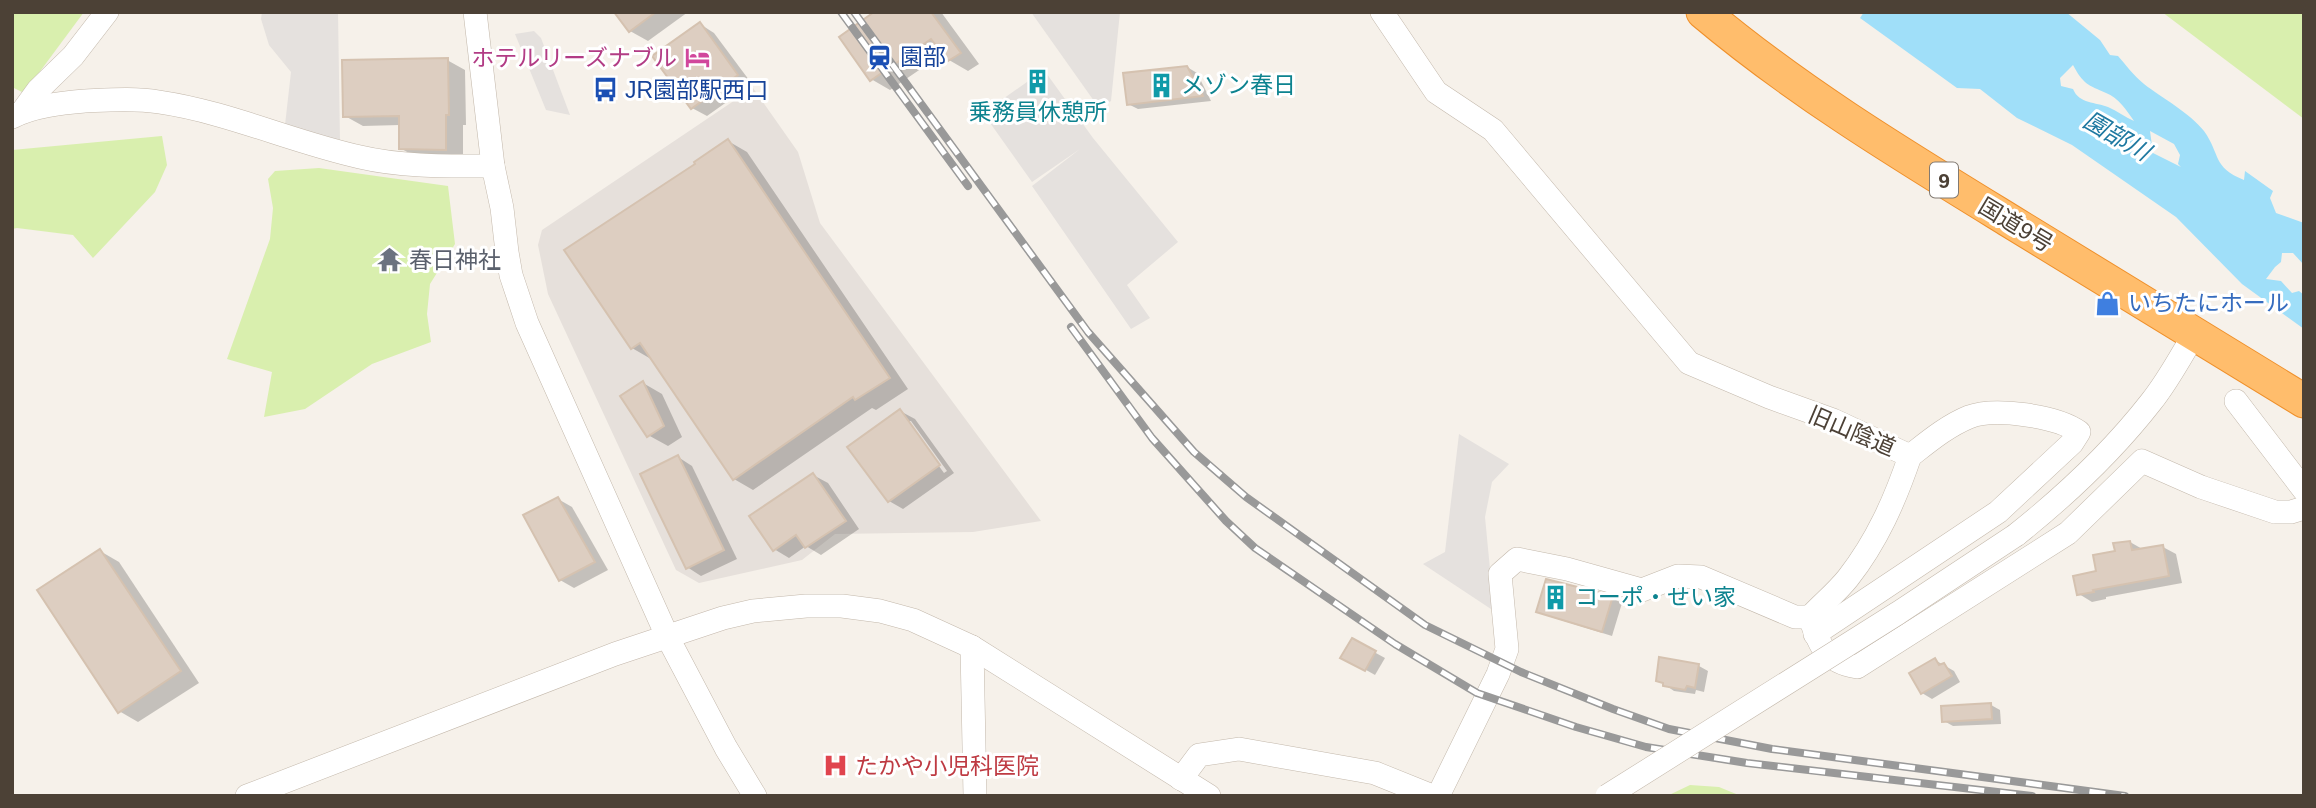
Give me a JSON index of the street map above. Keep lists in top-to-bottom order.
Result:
{
  "streets": {
    "highway": ["9", "国道9号"],
    "street": ["旧山陰道"]
  },
  "water": ["園部川"],
  "places": {
    "station": ["園部"],
    "hotel": ["ホテルリーズナブル"],
    "building": ["乗務員休憩所", "メゾン春日", "コーポ・せい家"],
    "bus stop": ["JR園部駅西口"],
    "temple": ["春日神社"],
    "shop": ["いちたにホール"],
    "hospital": ["たかや小児科医院"]
  }
}
